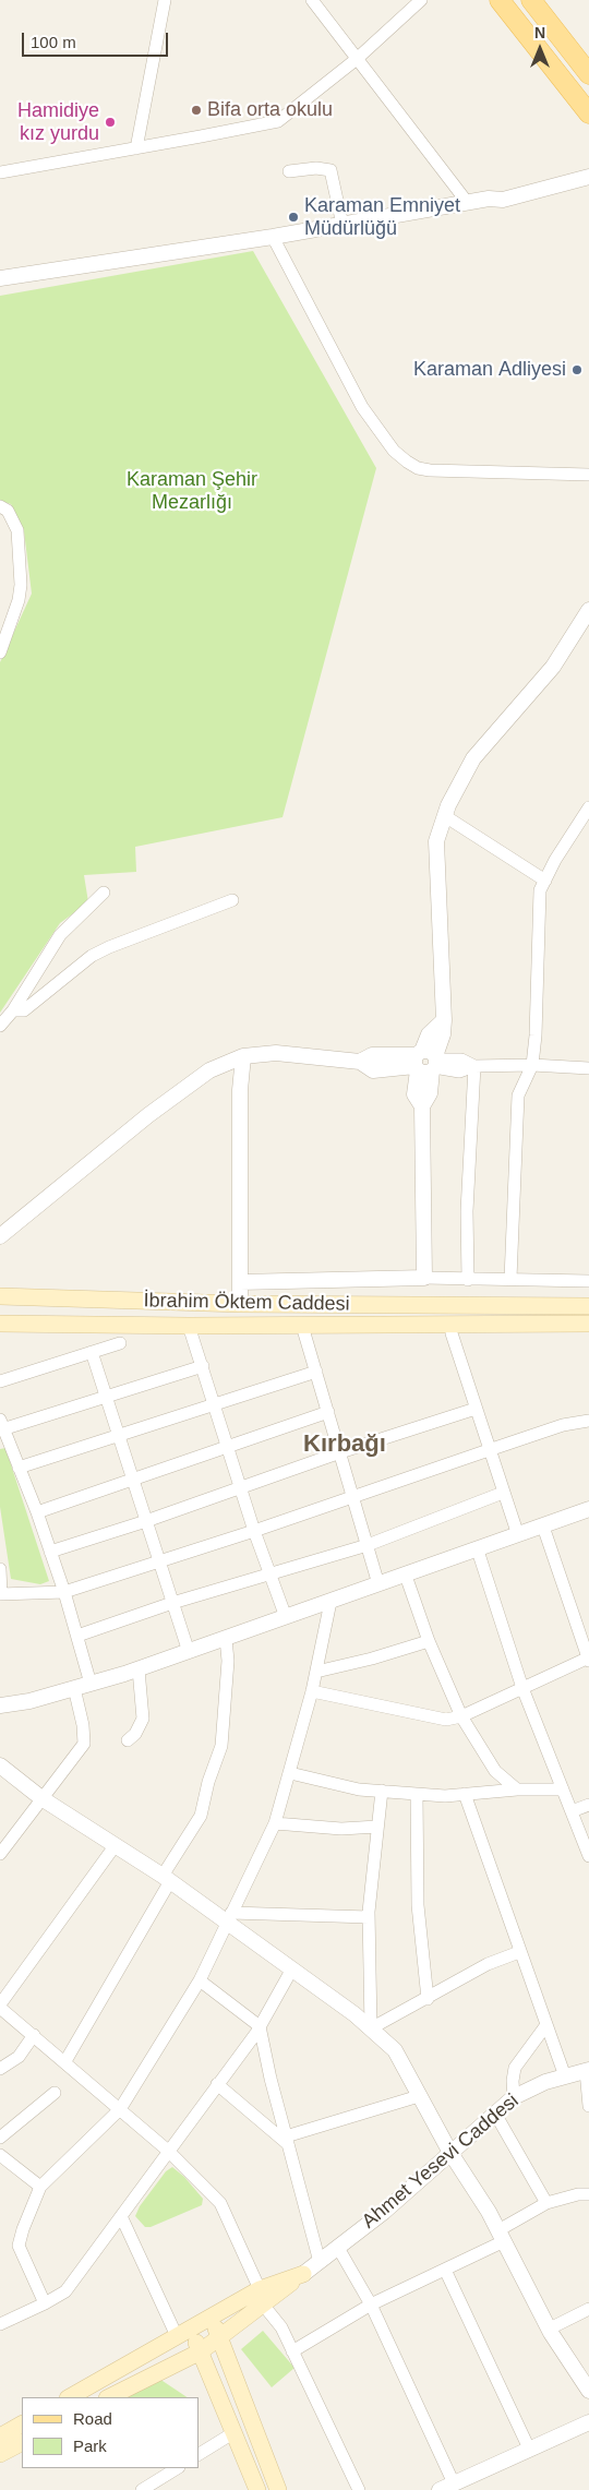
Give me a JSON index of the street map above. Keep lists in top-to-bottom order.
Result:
{
  "streets": {
    "main road": ["İbrahim Öktem Caddesi", "Ahmet Yesevi Caddesi"]
  },
  "districts": ["Kırbağı"],
  "parks": ["Karaman Şehir Mezarlığı"],
  "places": [
    "Bifa orta okulu",
    "Hamidiye kız yurdu",
    "Karaman Emniyet Müdürlüğü",
    "Karaman Adliyesi"
  ],
  "legend": ["Road", "Park"],
  "scale_bar": "100 m",
  "north": "top"
}
